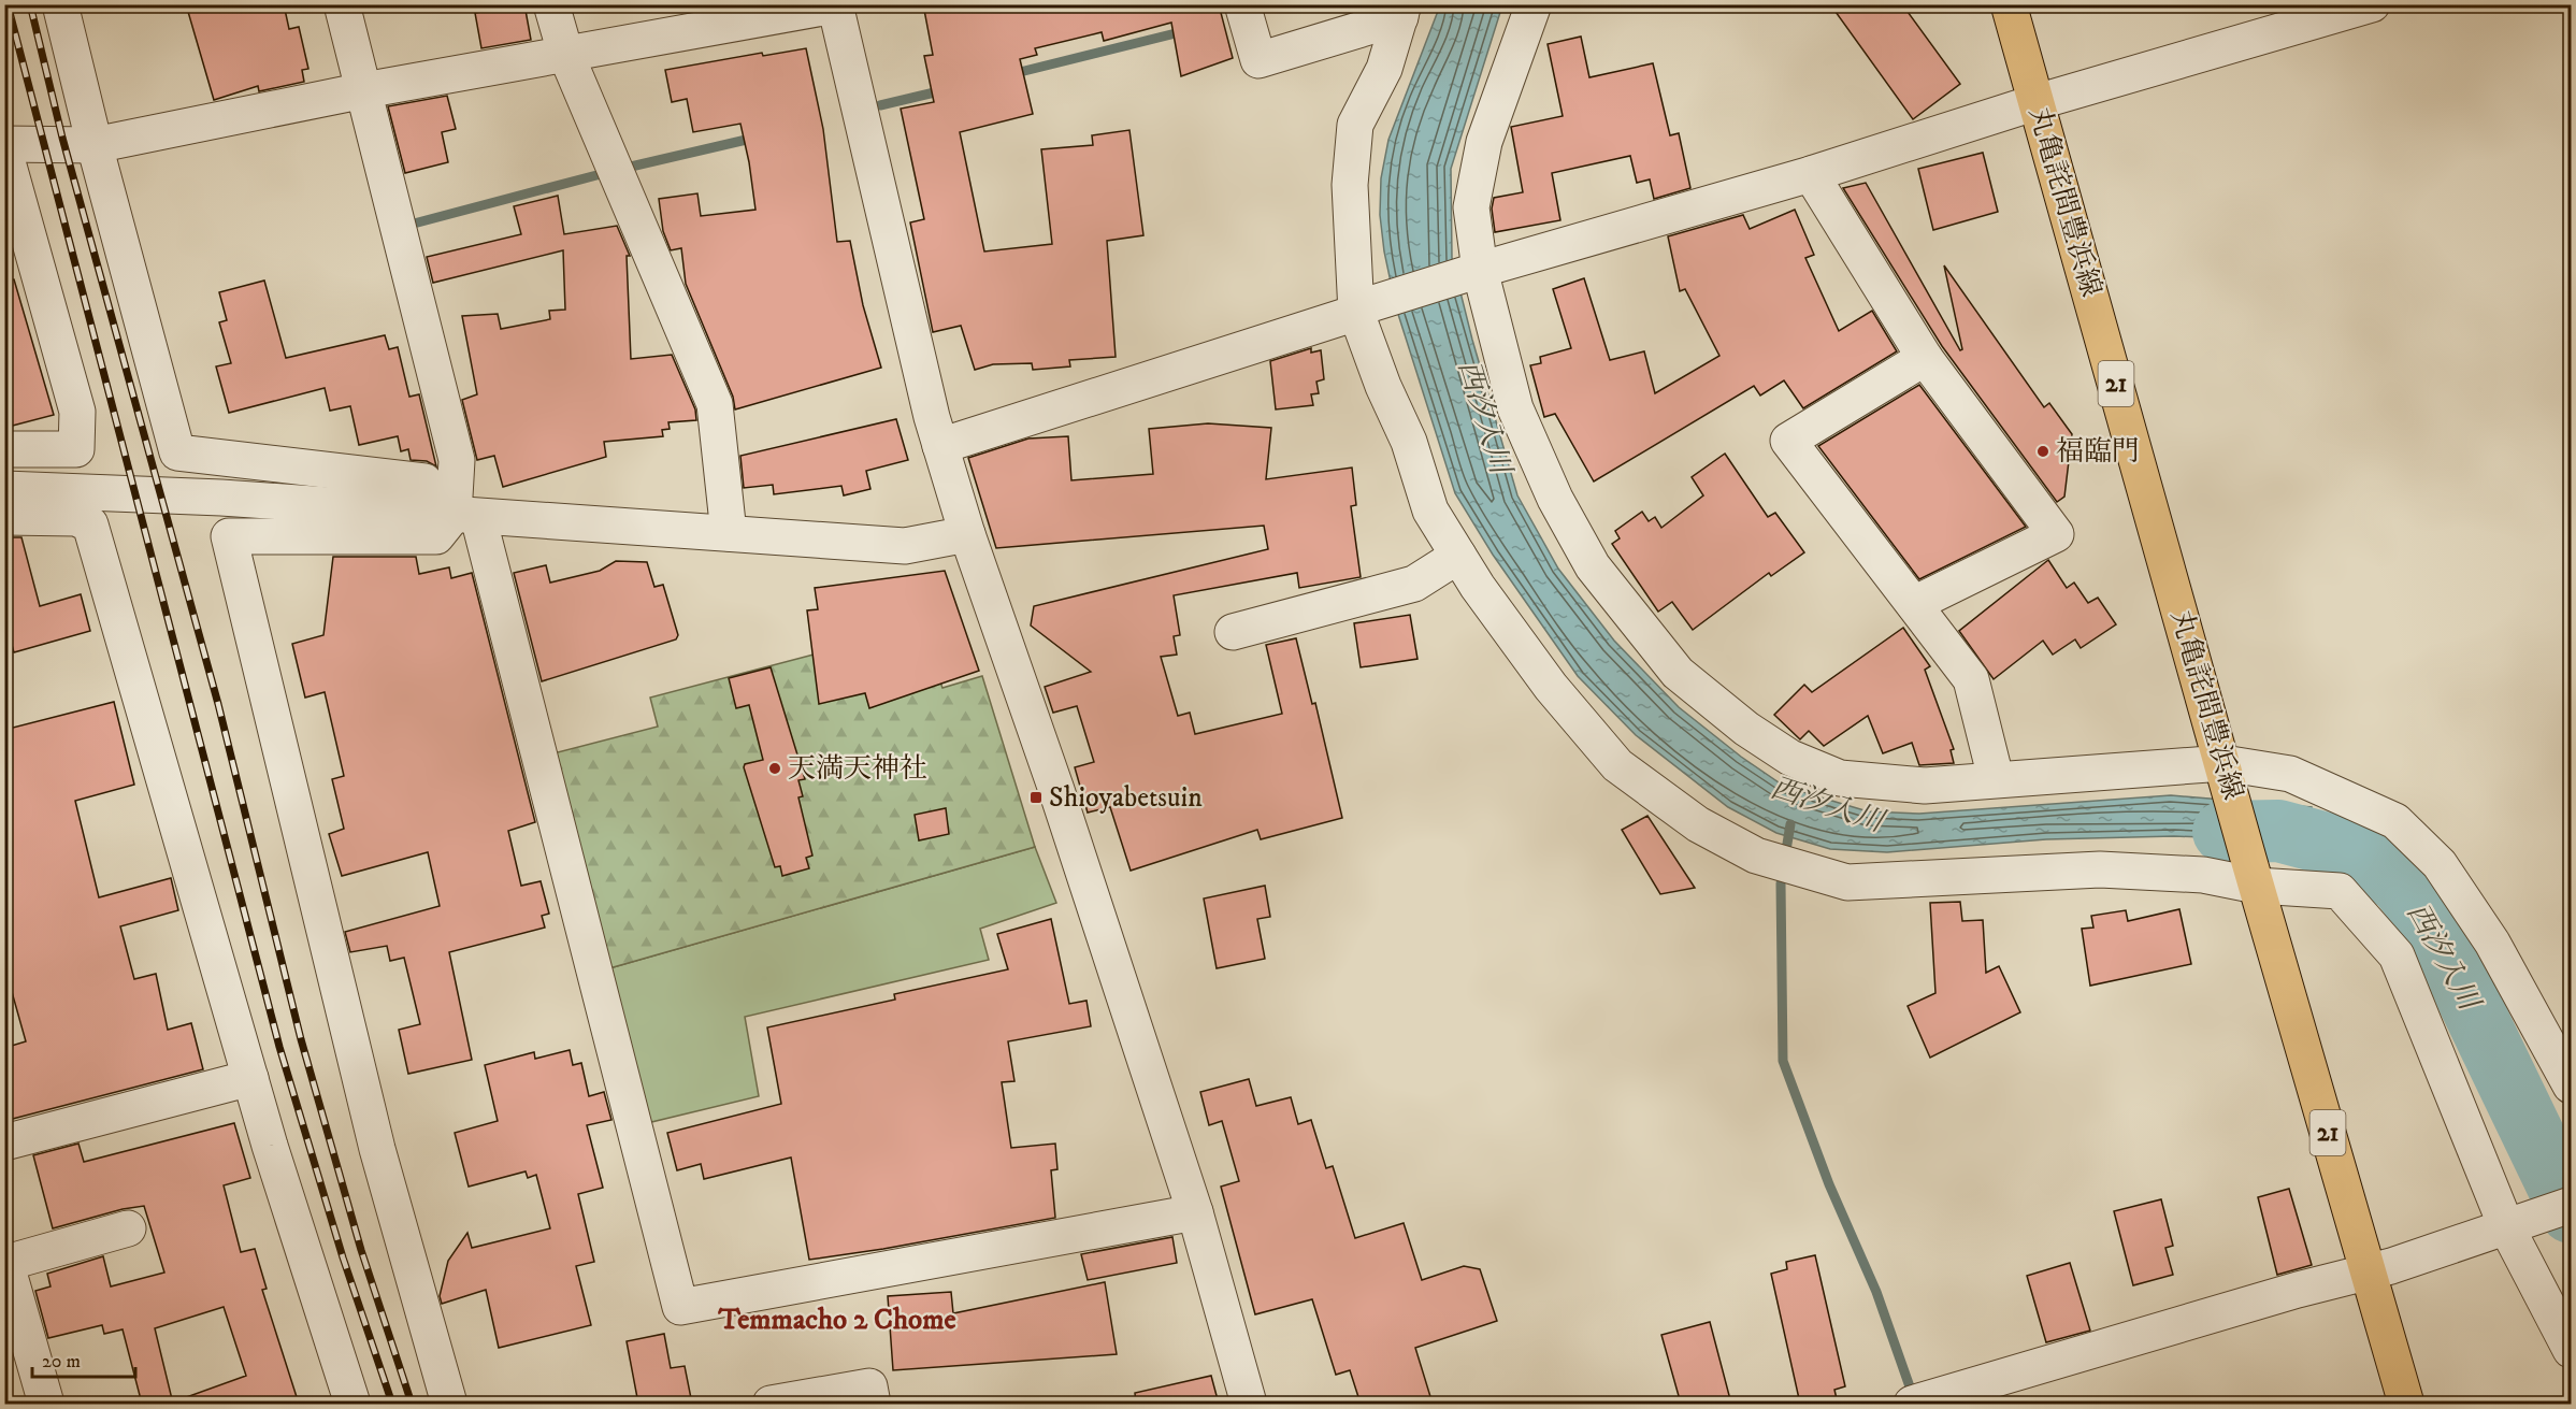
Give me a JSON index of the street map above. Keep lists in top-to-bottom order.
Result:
{
  "streets": {
    "main road": ["丸亀詫間豊浜線", "21"]
  },
  "districts": ["Temmacho 2 Chome"],
  "water": ["西汐入川"],
  "places": {
    "other": ["福臨門", "天満天神社"],
    "transit": ["Shioyabetsuin"]
  },
  "scale_bar": "20 m"
}
